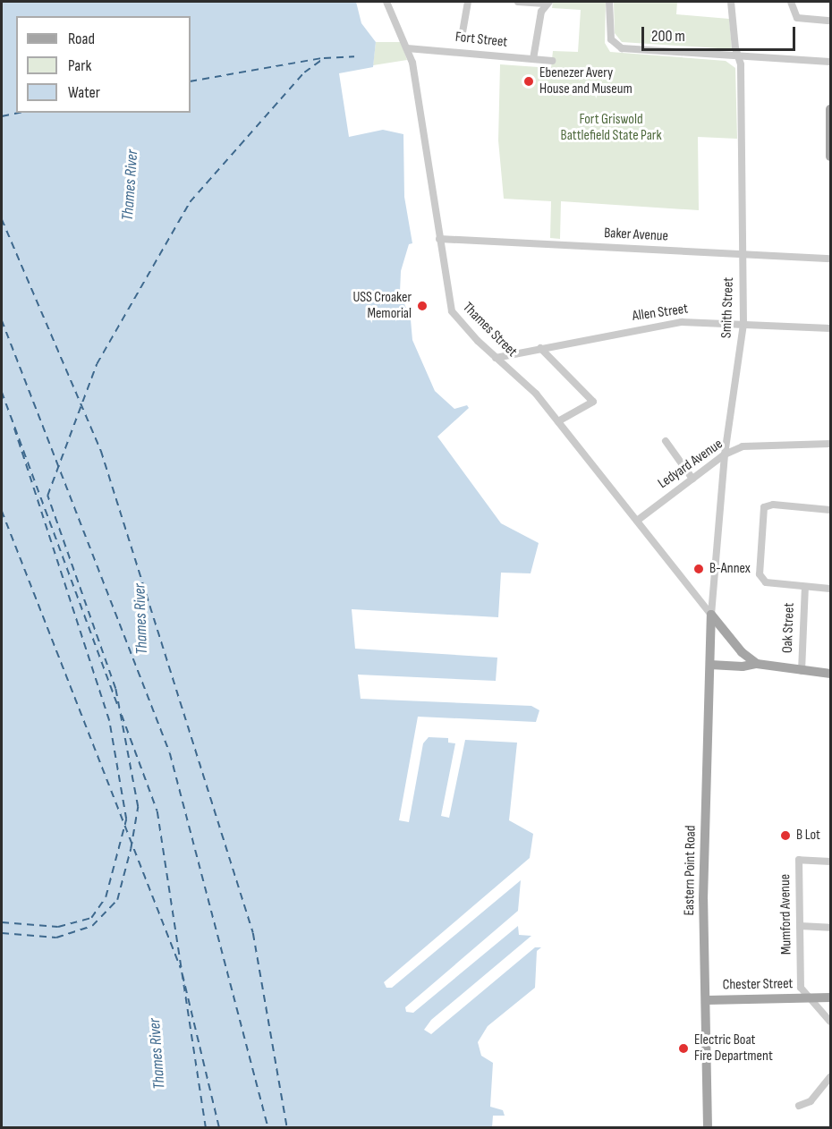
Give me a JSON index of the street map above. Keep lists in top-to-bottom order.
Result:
{
  "streets": {
    "main road": ["Eastern Point Road", "Chester Street"],
    "street": [
      "Fort Street",
      "Baker Avenue",
      "Smith Street",
      "Allen Street",
      "Thames Street",
      "Ledyard Avenue",
      "Oak Street",
      "Mumford Avenue"
    ]
  },
  "crossings": [
    ["Fort Street", "Thames Street"],
    ["Baker Avenue", "Smith Street"],
    ["Baker Avenue", "Thames Street"],
    ["Smith Street", "Allen Street"],
    ["Smith Street", "Thames Street"],
    ["Smith Street", "Ledyard Avenue"],
    ["Smith Street", "Eastern Point Road"],
    ["Allen Street", "Thames Street"],
    ["Thames Street", "Ledyard Avenue"],
    ["Thames Street", "Eastern Point Road"],
    ["Eastern Point Road", "Chester Street"],
    ["Mumford Avenue", "Chester Street"]
  ],
  "water": ["Thames River"],
  "parks": ["Fort Griswold Battlefield State Park"],
  "places": [
    "Ebenezer Avery House and Museum",
    "USS Croaker Memorial",
    "B-Annex",
    "B Lot",
    "Electric Boat Fire Department"
  ],
  "legend": ["Road", "Park", "Water"],
  "scale_bar": "200 m"
}
